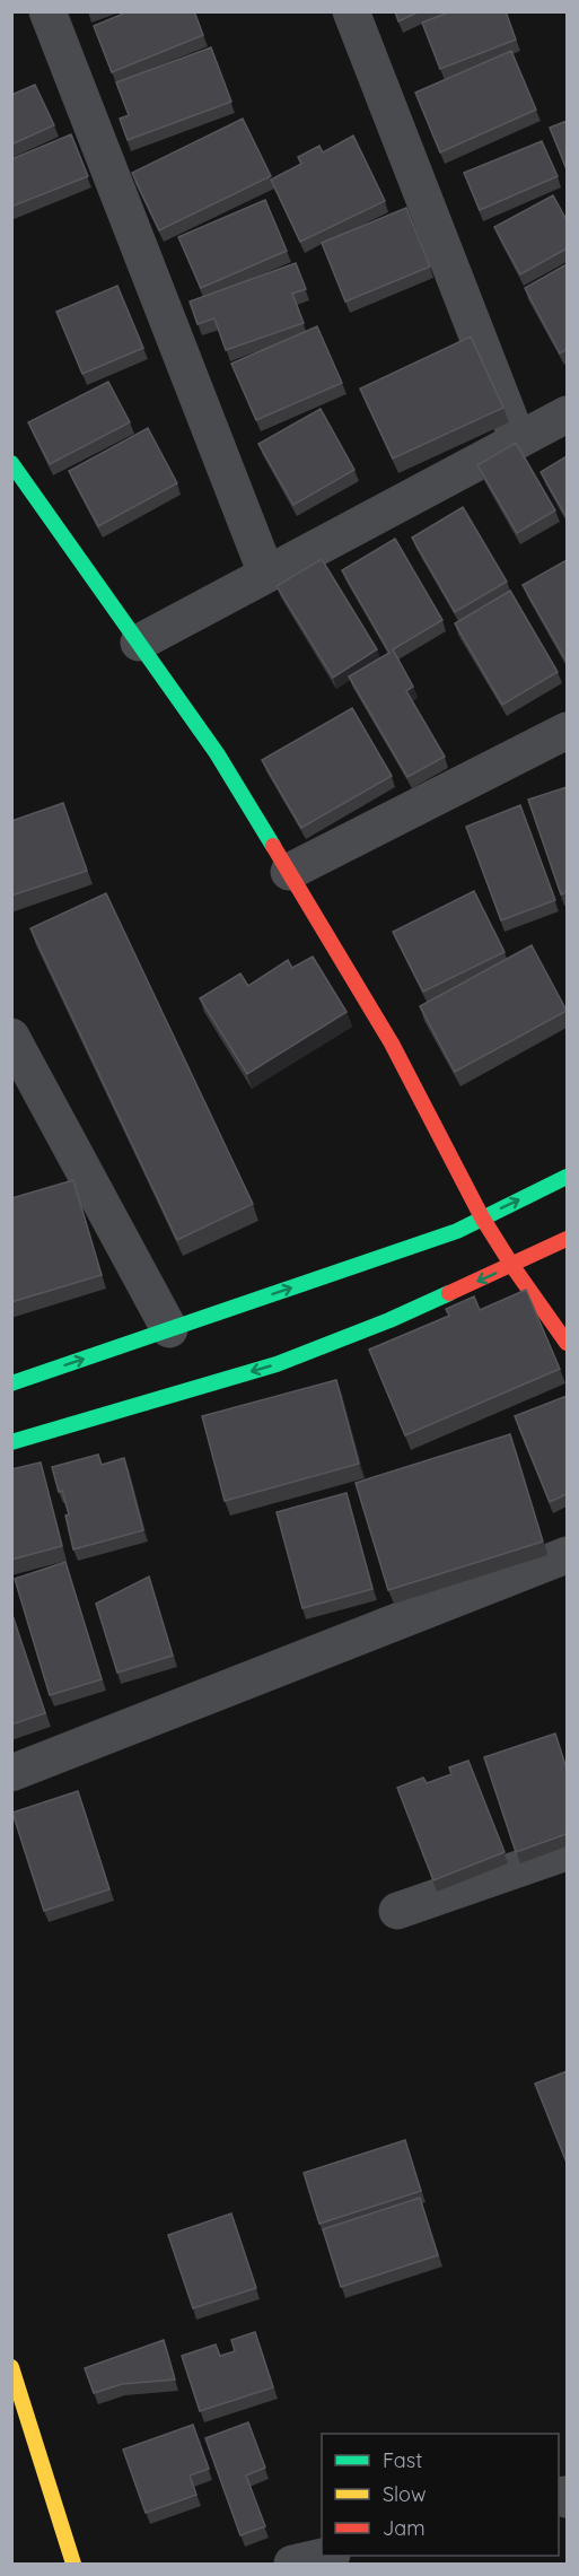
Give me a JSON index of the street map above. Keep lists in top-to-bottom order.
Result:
{
  "legend": ["Fast", "Slow", "Jam"]
}
